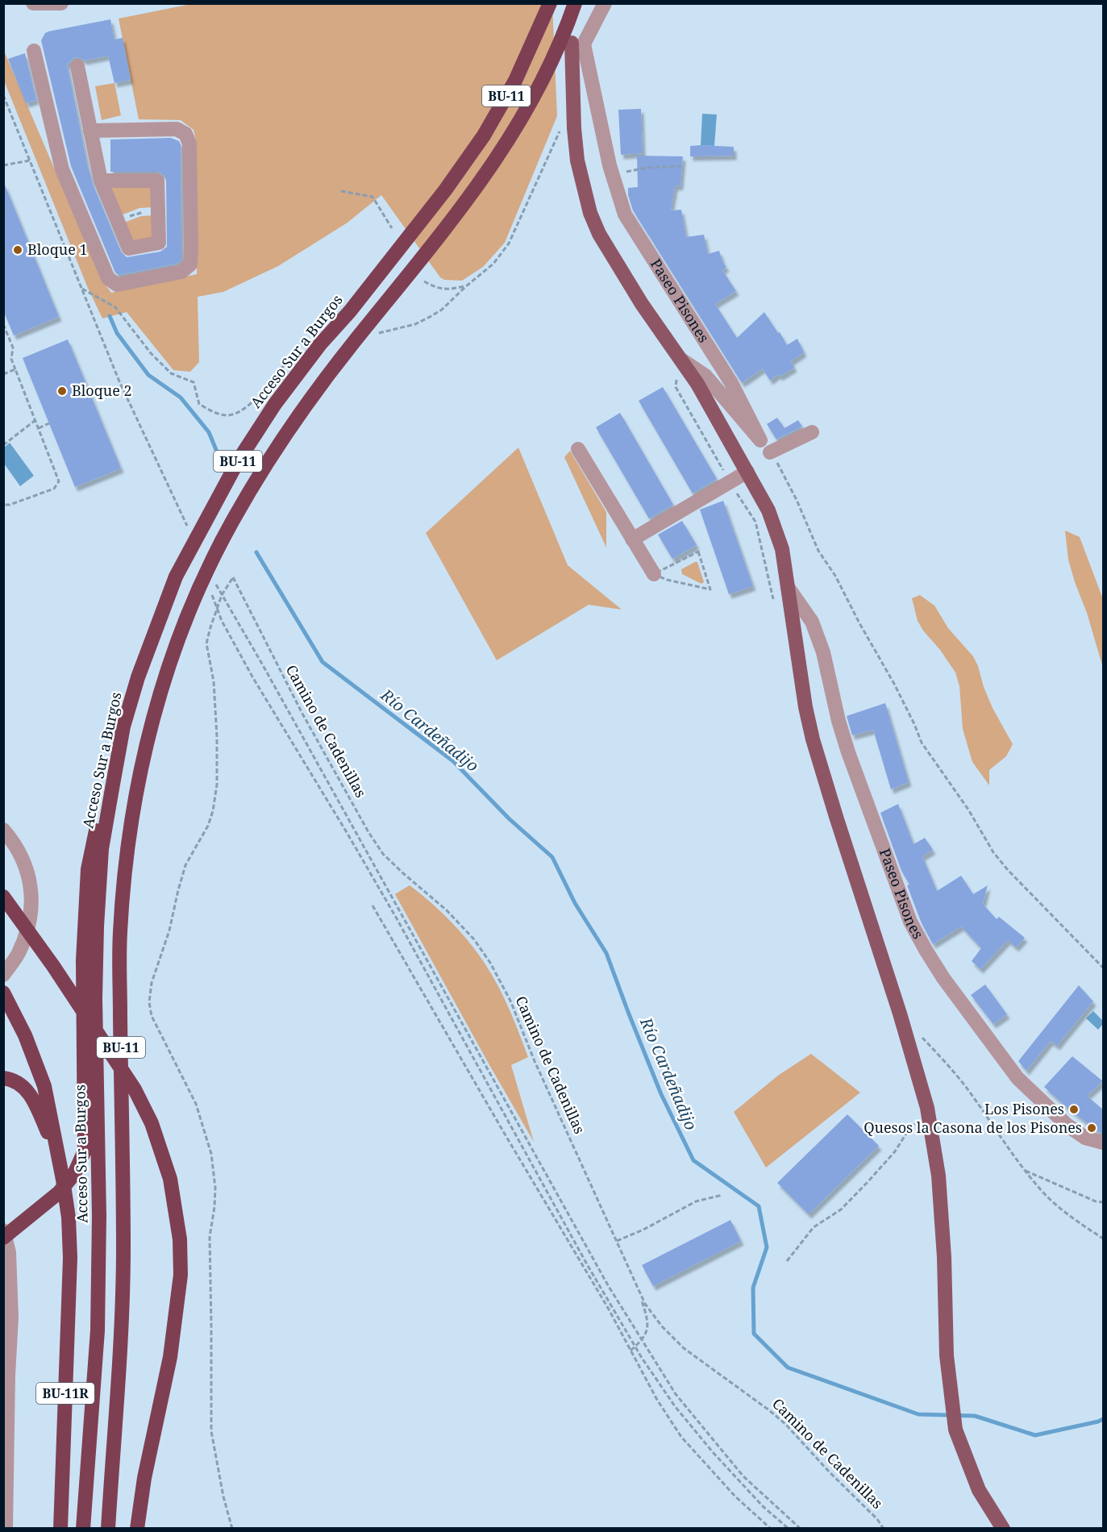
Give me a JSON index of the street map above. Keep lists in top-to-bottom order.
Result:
{
  "streets": {
    "highway": ["BU-11", "Acceso Sur a Burgos", "BU-11R"],
    "main road": ["Paseo Pisones"],
    "path": ["Camino de Cadenillas"]
  },
  "water": ["Río Cardeñadijo"],
  "places": [
    "Bloque 1",
    "Bloque 2",
    "Los Pisones",
    "Quesos la Casona de los Pisones"
  ]
}
